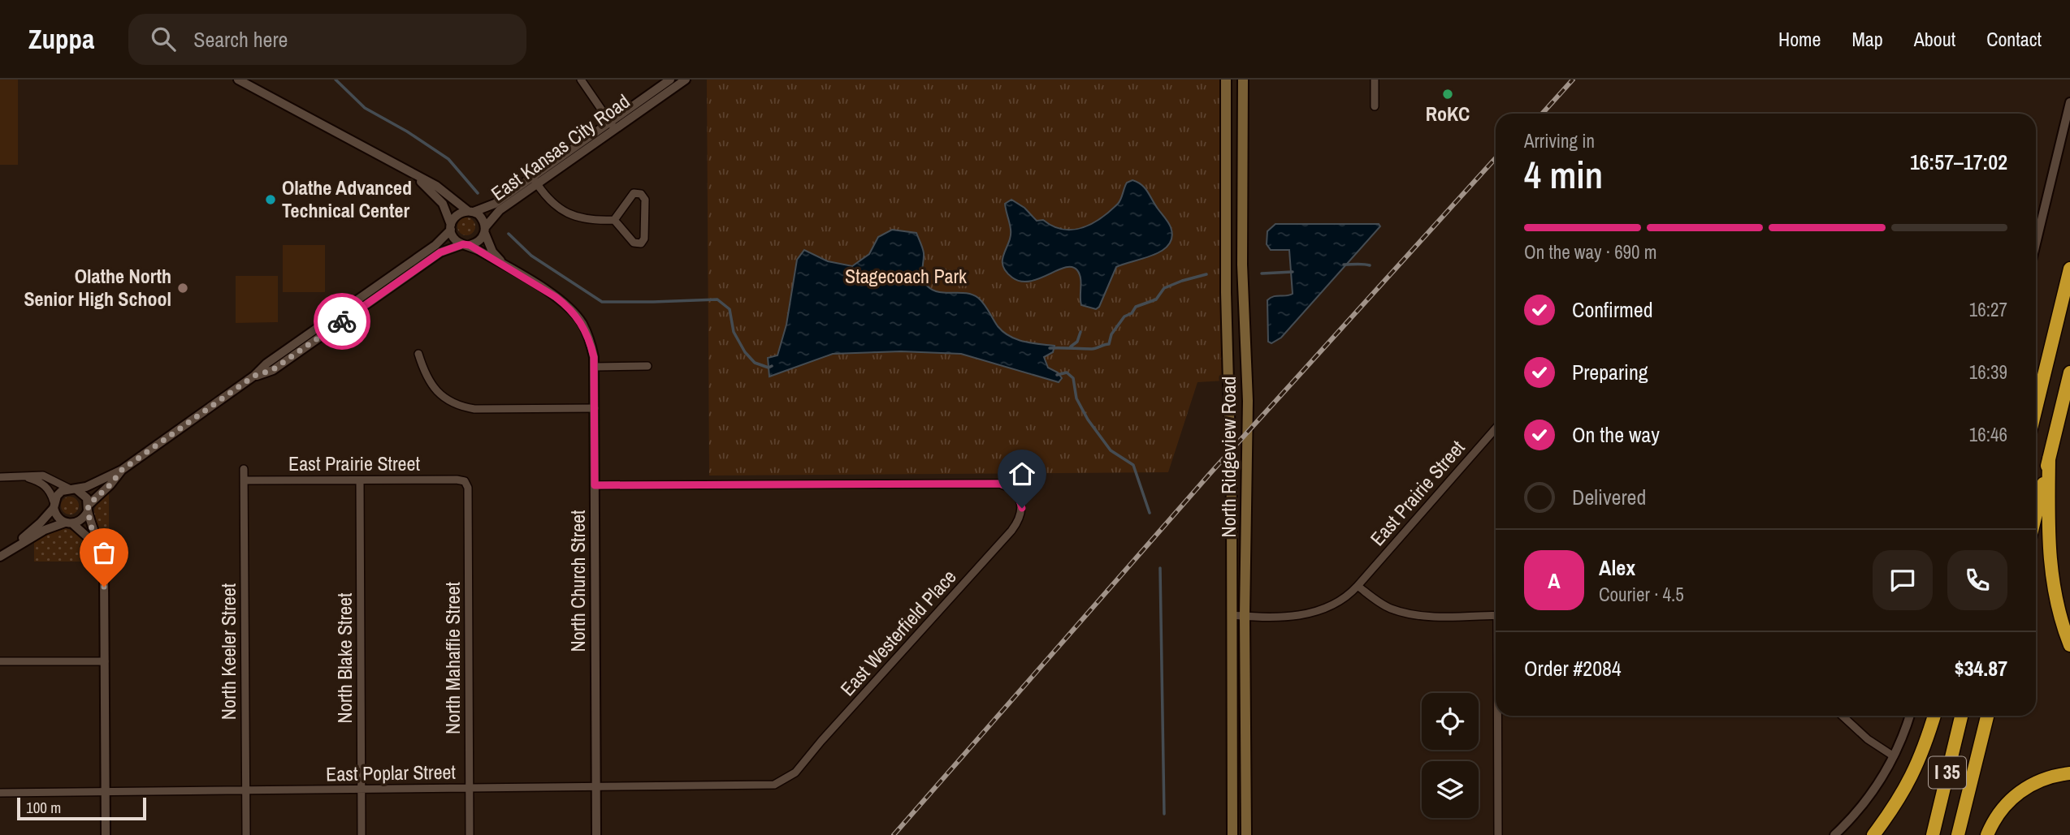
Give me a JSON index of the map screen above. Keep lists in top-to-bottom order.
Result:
{
  "streets": {
    "highway": ["I 35"],
    "main road": ["North Ridgeview Road"],
    "street": [
      "East Kansas City Road",
      "East Prairie Street",
      "North Church Street",
      "East Westerfield Place",
      "North Keeler Street",
      "North Blake Street",
      "North Mahaffie Street",
      "East Poplar Street"
    ]
  },
  "crossings": [
    ["East Kansas City Road", "North Church Street"],
    ["North Ridgeview Road", "East Prairie Street"],
    ["East Prairie Street", "North Keeler Street"],
    ["East Prairie Street", "North Blake Street"],
    ["East Prairie Street", "North Mahaffie Street"],
    ["North Church Street", "East Westerfield Place"],
    ["North Church Street", "East Poplar Street"],
    ["East Westerfield Place", "East Poplar Street"],
    ["North Keeler Street", "East Poplar Street"],
    ["North Blake Street", "East Poplar Street"],
    ["North Mahaffie Street", "East Poplar Street"]
  ],
  "parks": ["Stagecoach Park"],
  "places": ["RoKC", "Olathe Advanced Technical Center", "Olathe North Senior High School"],
  "scale_bar": "100 m",
  "page": {
    "header": "Zuppa",
    "search": "Search here",
    "nav": [
      "Home",
      "Map",
      "About",
      "Contact"
    ],
    "heading": ["4 min", "Arriving in", "16:57–17:02"],
    "panel": [
      "Alex",
      "Courier · 4.5",
      "Order #2084",
      "$34.87"
    ],
    "bar": "On the way · 690 m",
    "list": [
      ["Confirmed", "16:27"],
      ["Preparing", "16:39"],
      ["On the way", "16:46"],
      "Delivered"
    ],
    "round": "A",
    "scale": "100 m"
  }
}
